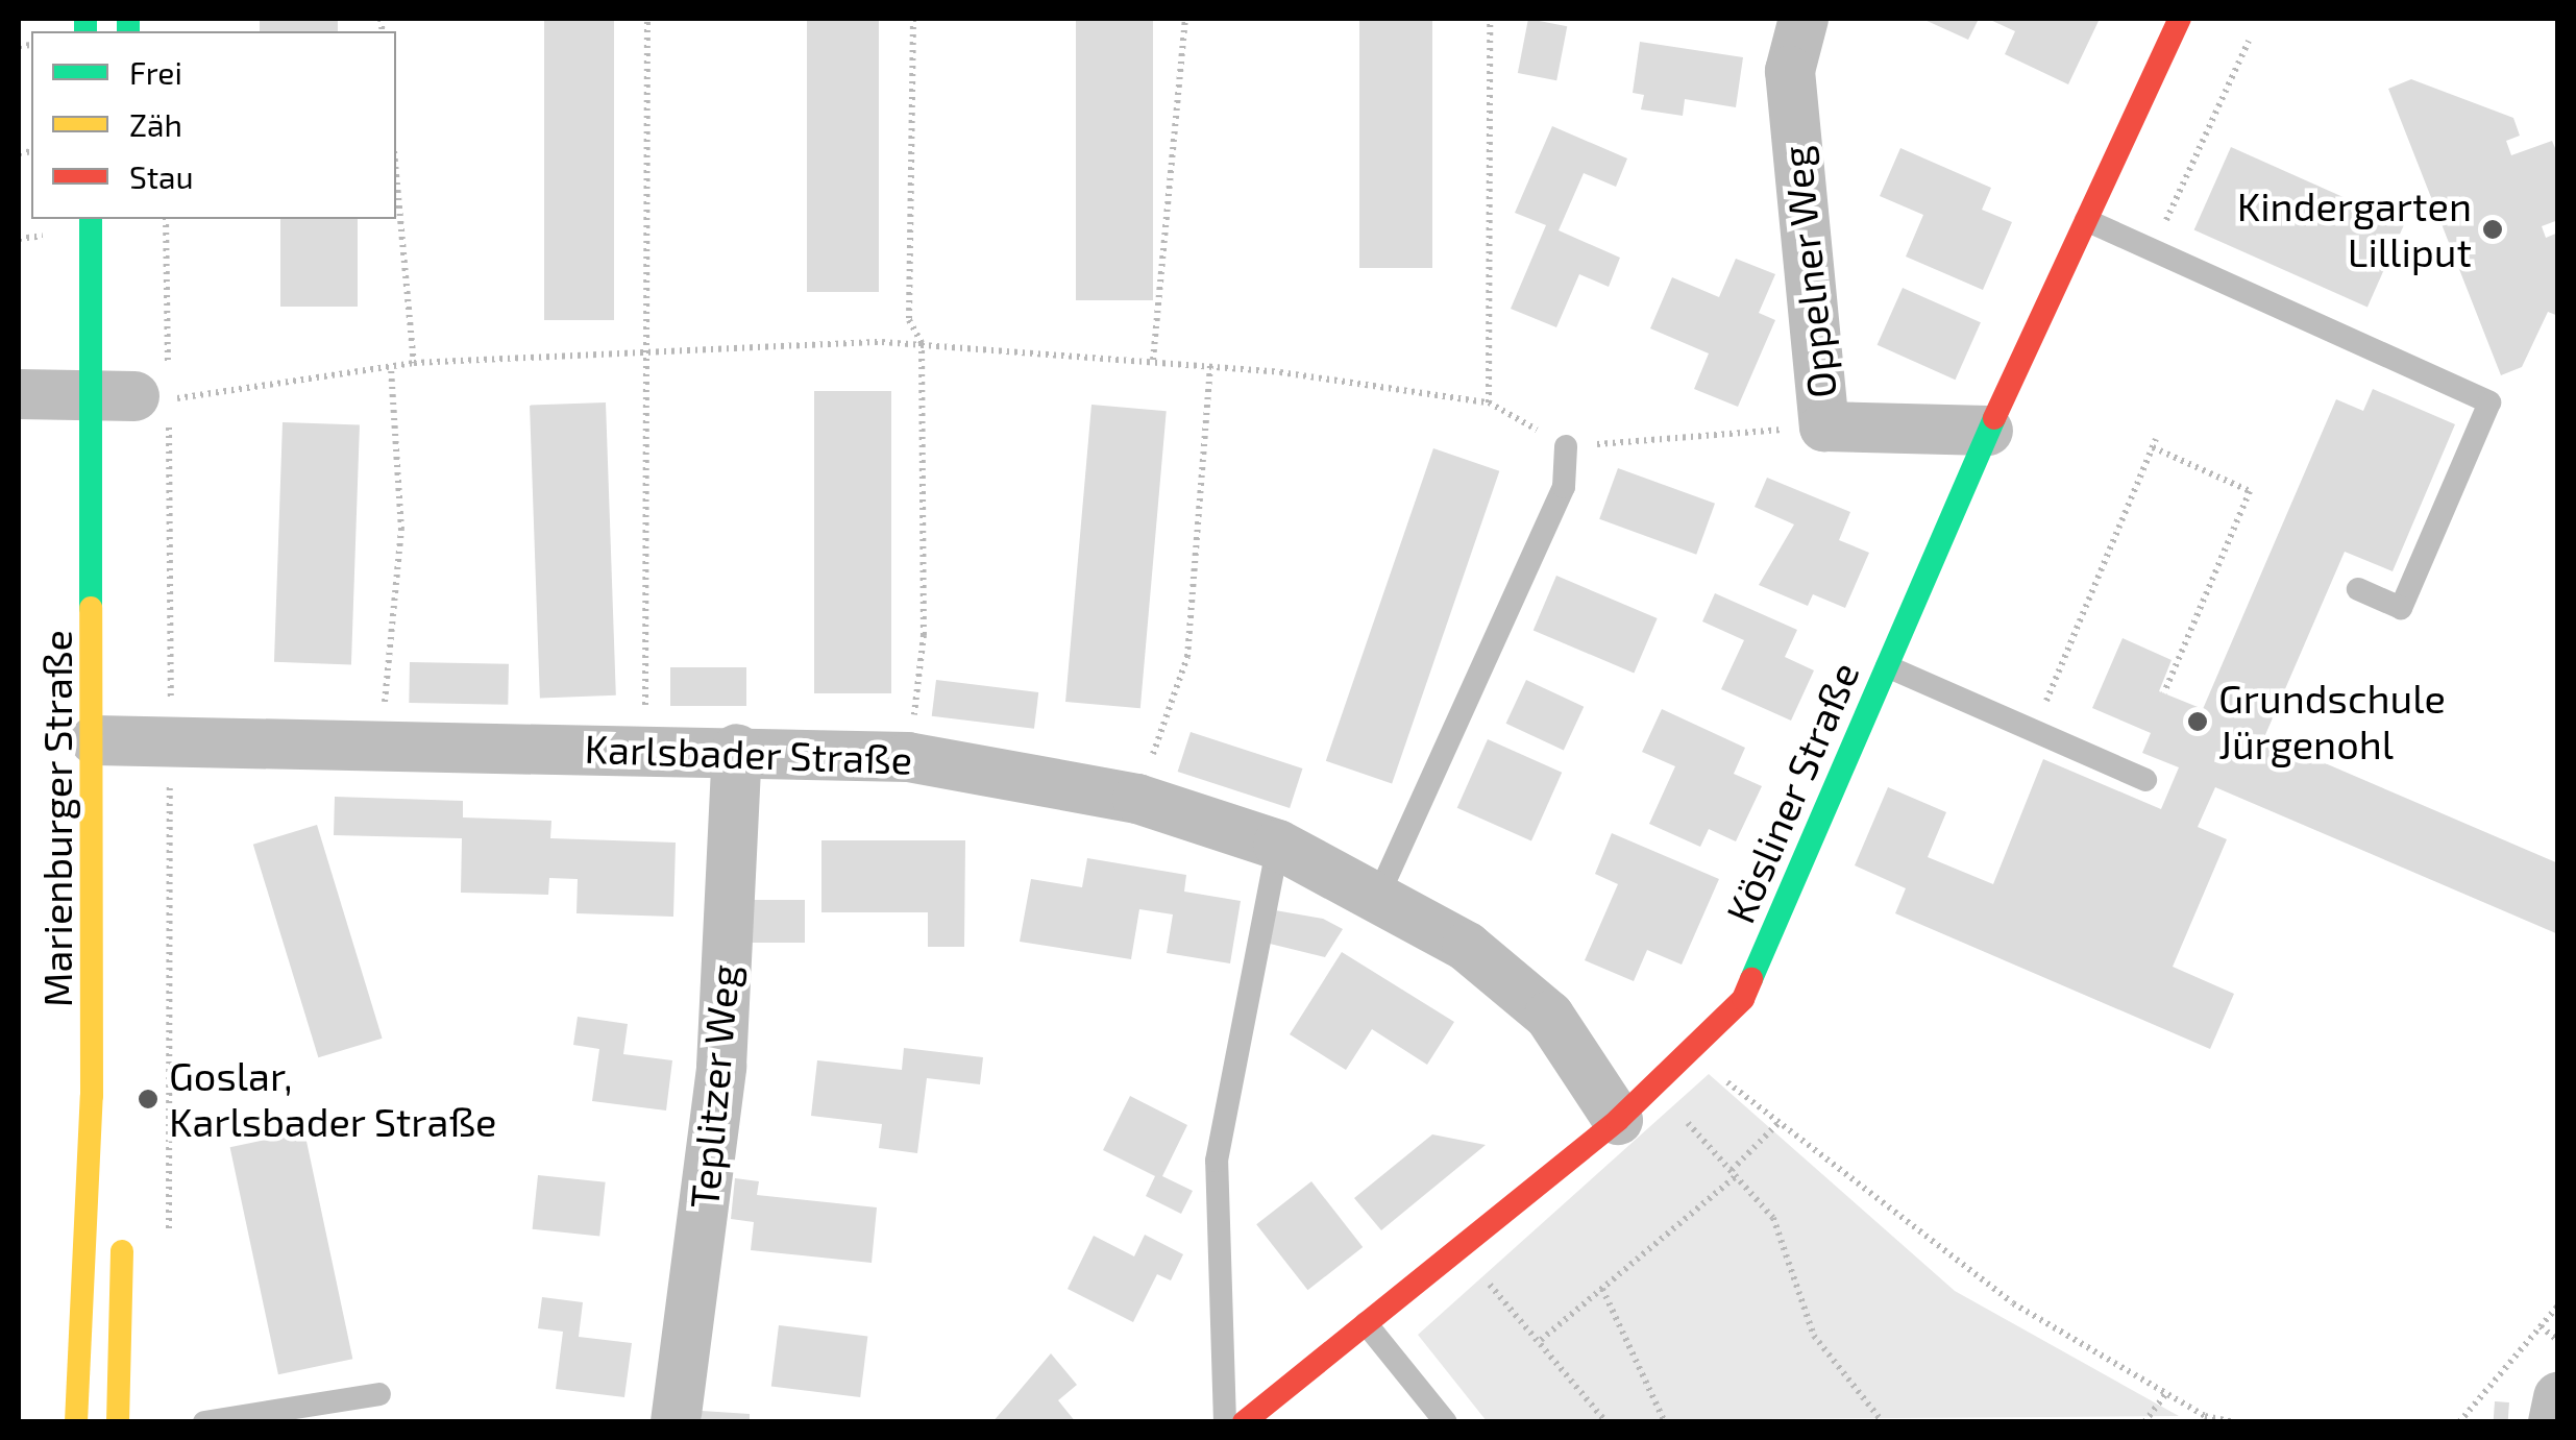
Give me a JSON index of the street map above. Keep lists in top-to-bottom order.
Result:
{
  "streets": {
    "street": [
      "Oppelner Weg",
      "Karlsbader Straße",
      "Kösliner Straße",
      "Marienburger Straße",
      "Teplitzer Weg"
    ]
  },
  "crossings": [
    ["Oppelner Weg", "Kösliner Straße"],
    ["Karlsbader Straße", "Kösliner Straße"],
    ["Karlsbader Straße", "Marienburger Straße"],
    ["Karlsbader Straße", "Teplitzer Weg"]
  ],
  "places": ["Kindergarten Lilliput", "Grundschule Jürgenohl", "Goslar, Karlsbader Straße"],
  "legend": ["Frei", "Zäh", "Stau"]
}
